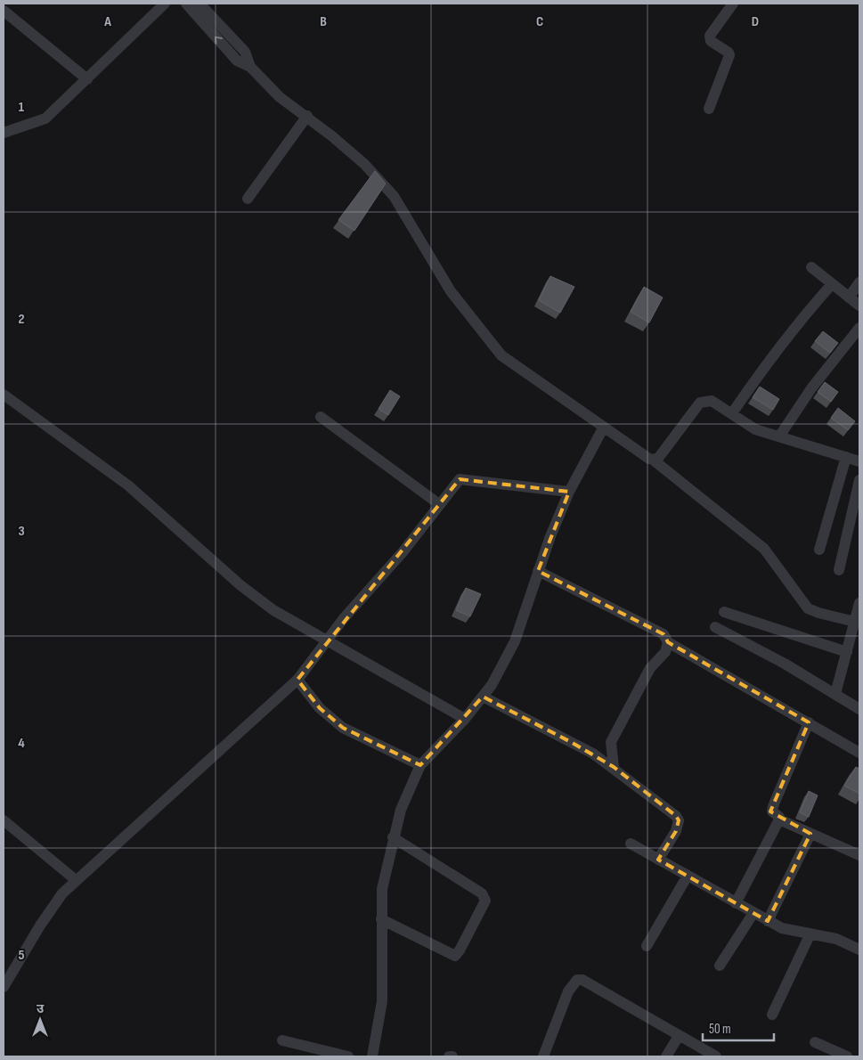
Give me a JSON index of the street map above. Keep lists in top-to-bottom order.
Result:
{
  "scale_bar": "50 m",
  "north": "top",
  "grid": {
    "columns": [
      "A",
      "B",
      "C",
      "D"
    ],
    "rows": [
      "1",
      "2",
      "3",
      "4",
      "5"
    ]
  }
}
